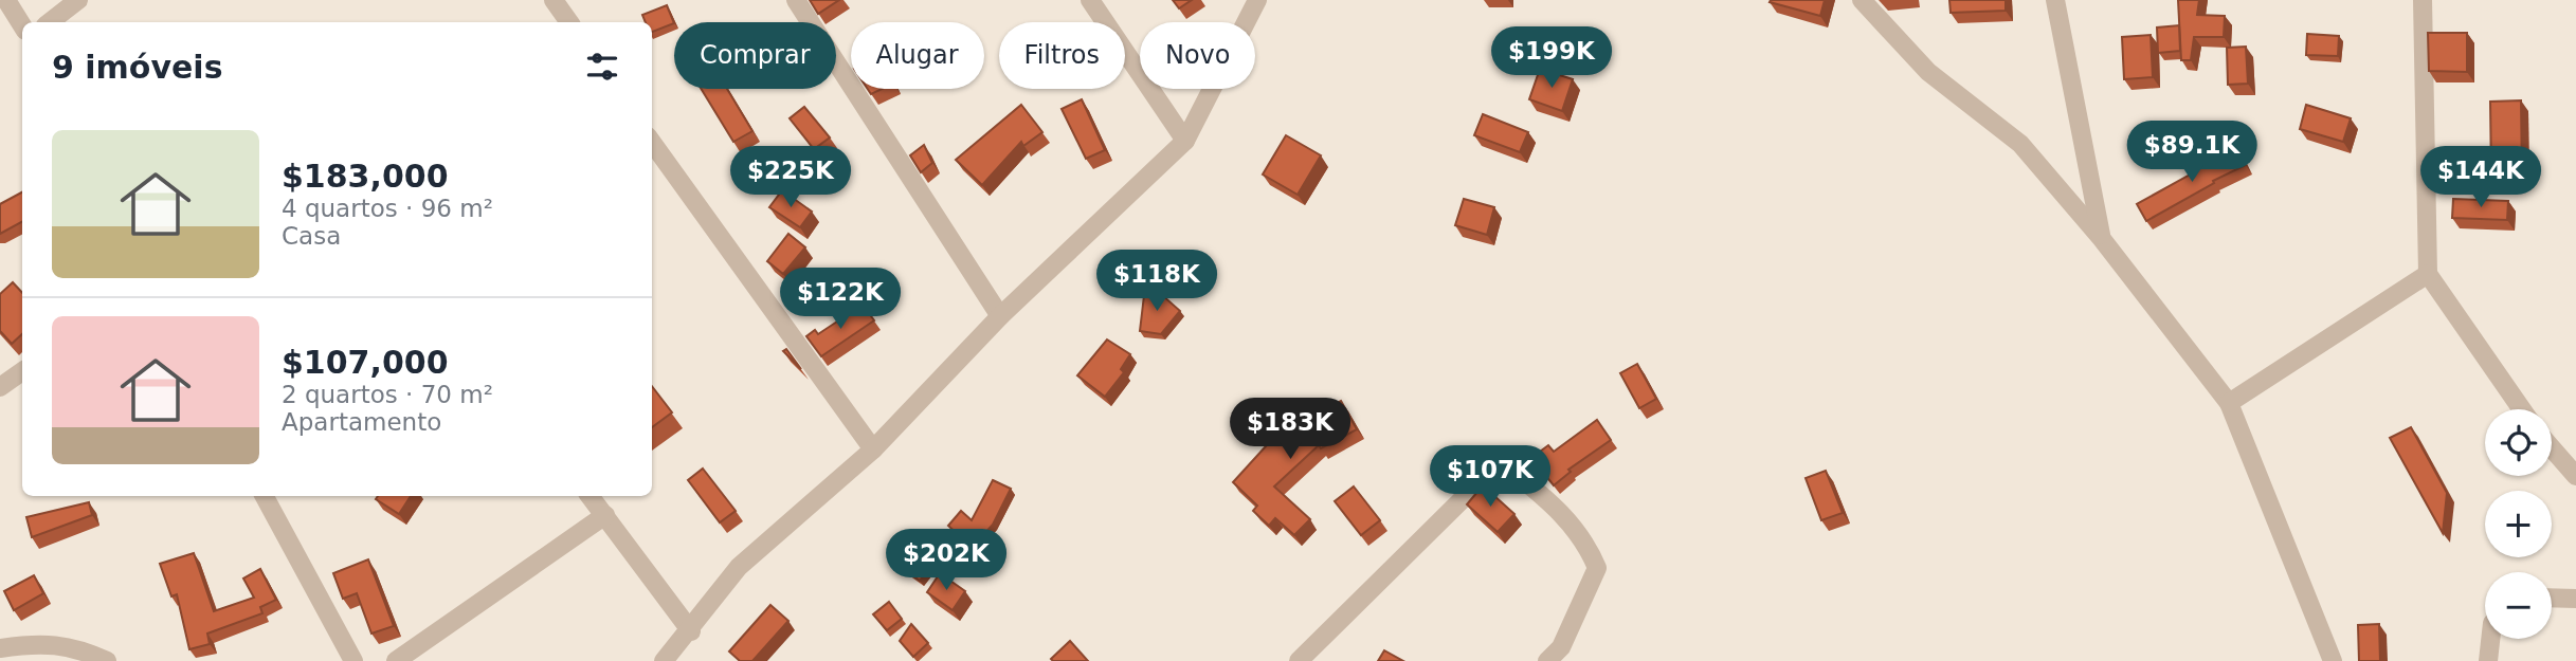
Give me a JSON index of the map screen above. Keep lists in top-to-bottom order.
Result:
{
  "page": {
    "chip": [
      "Comprar",
      "Alugar",
      "Filtros",
      "Novo"
    ],
    "heading": "9 imóveis",
    "price": [
      "$199K",
      "$89.1K",
      "$225K",
      "$144K",
      "$118K",
      "$122K",
      "$183K",
      "$107K",
      "$202K"
    ],
    "list": [
      {
        "name": "$183,000",
        "note": "4 quartos · 96 m² · Casa"
      },
      {
        "name": "$107,000",
        "note": "2 quartos · 70 m² · Apartamento"
      }
    ],
    "map_buttons": ["+", "−"]
  }
}
